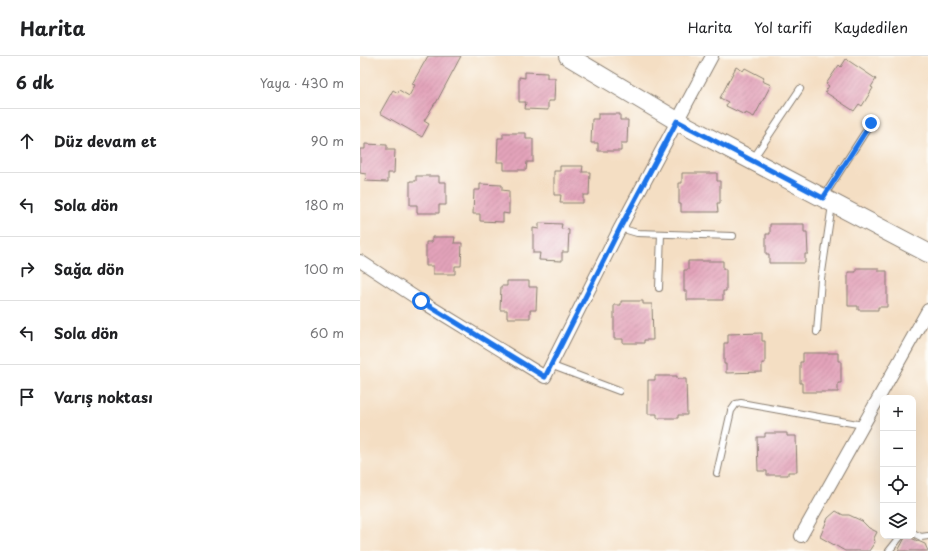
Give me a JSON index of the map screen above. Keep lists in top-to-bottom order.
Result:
{
  "page": {
    "header": "Harita",
    "nav": ["Harita", "Yol tarifi", "Kaydedilen"],
    "heading": ["6 dk", "Yaya · 430 m"],
    "list": [
      ["Düz devam et", "90 m"],
      ["Sola dön", "180 m"],
      ["Sağa dön", "100 m"],
      ["Sola dön", "60 m"],
      "Varış noktası"
    ],
    "map_buttons": ["+", "−"]
  }
}
